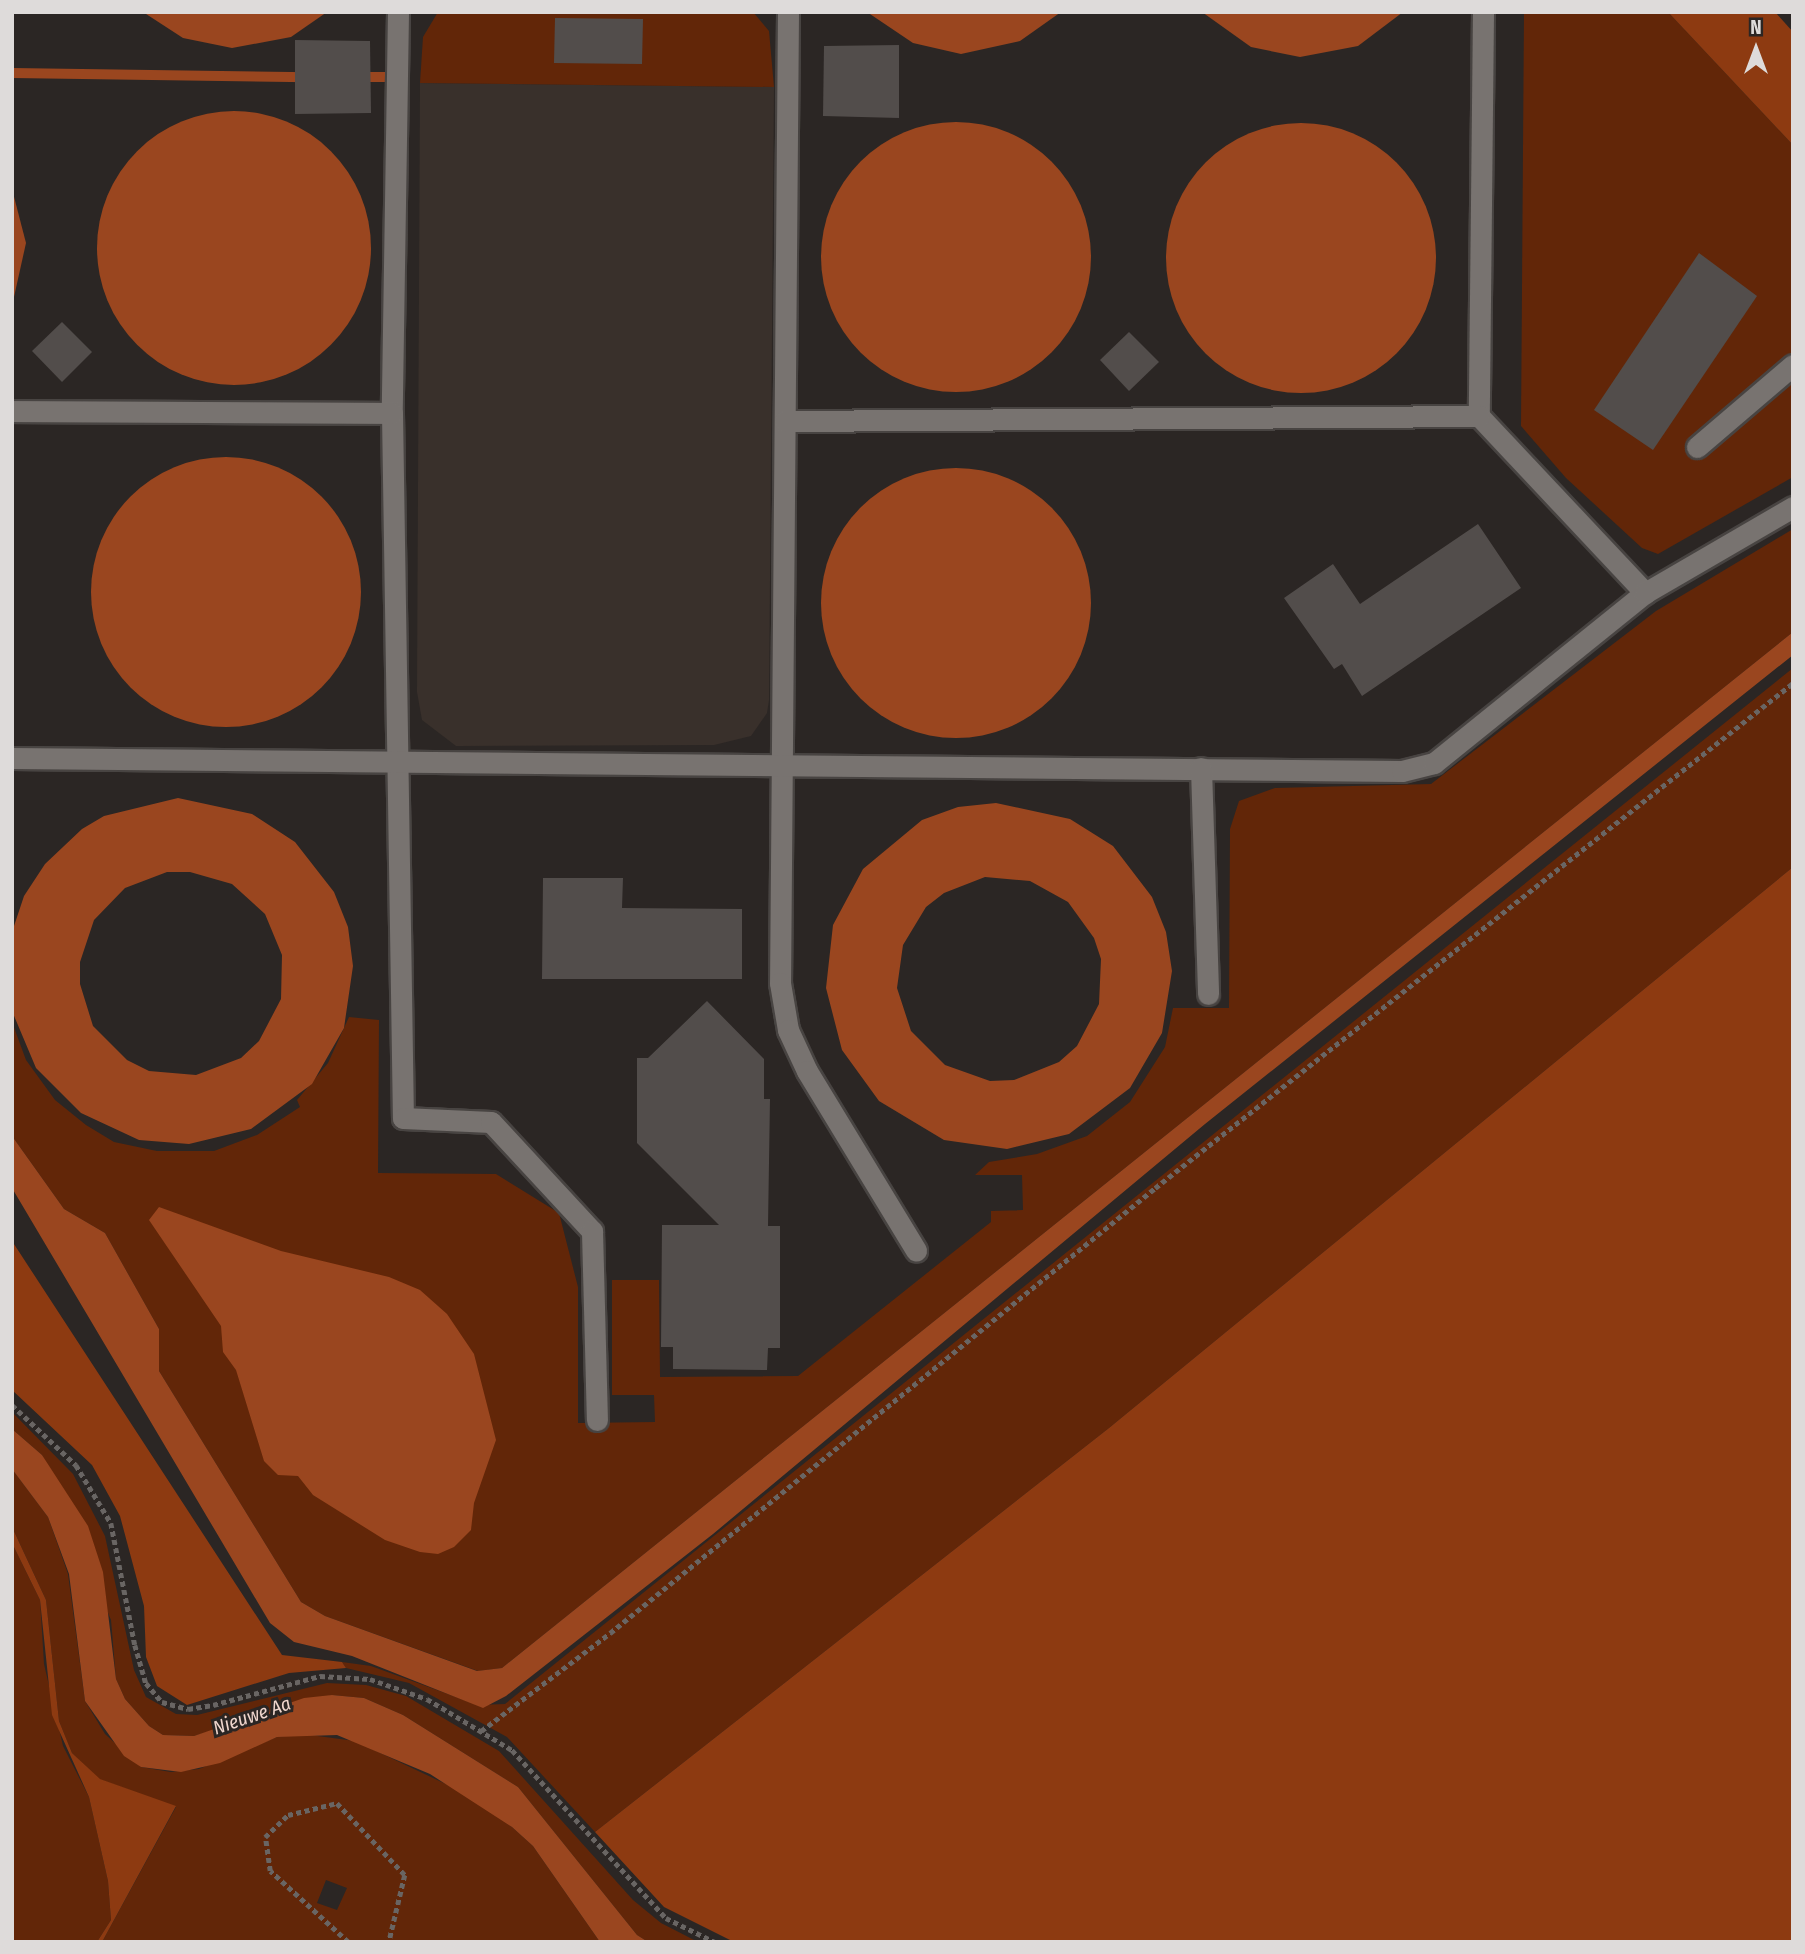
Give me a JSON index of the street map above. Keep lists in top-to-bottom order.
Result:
{
  "water": ["Nieuwe Aa"],
  "north": "top"
}
